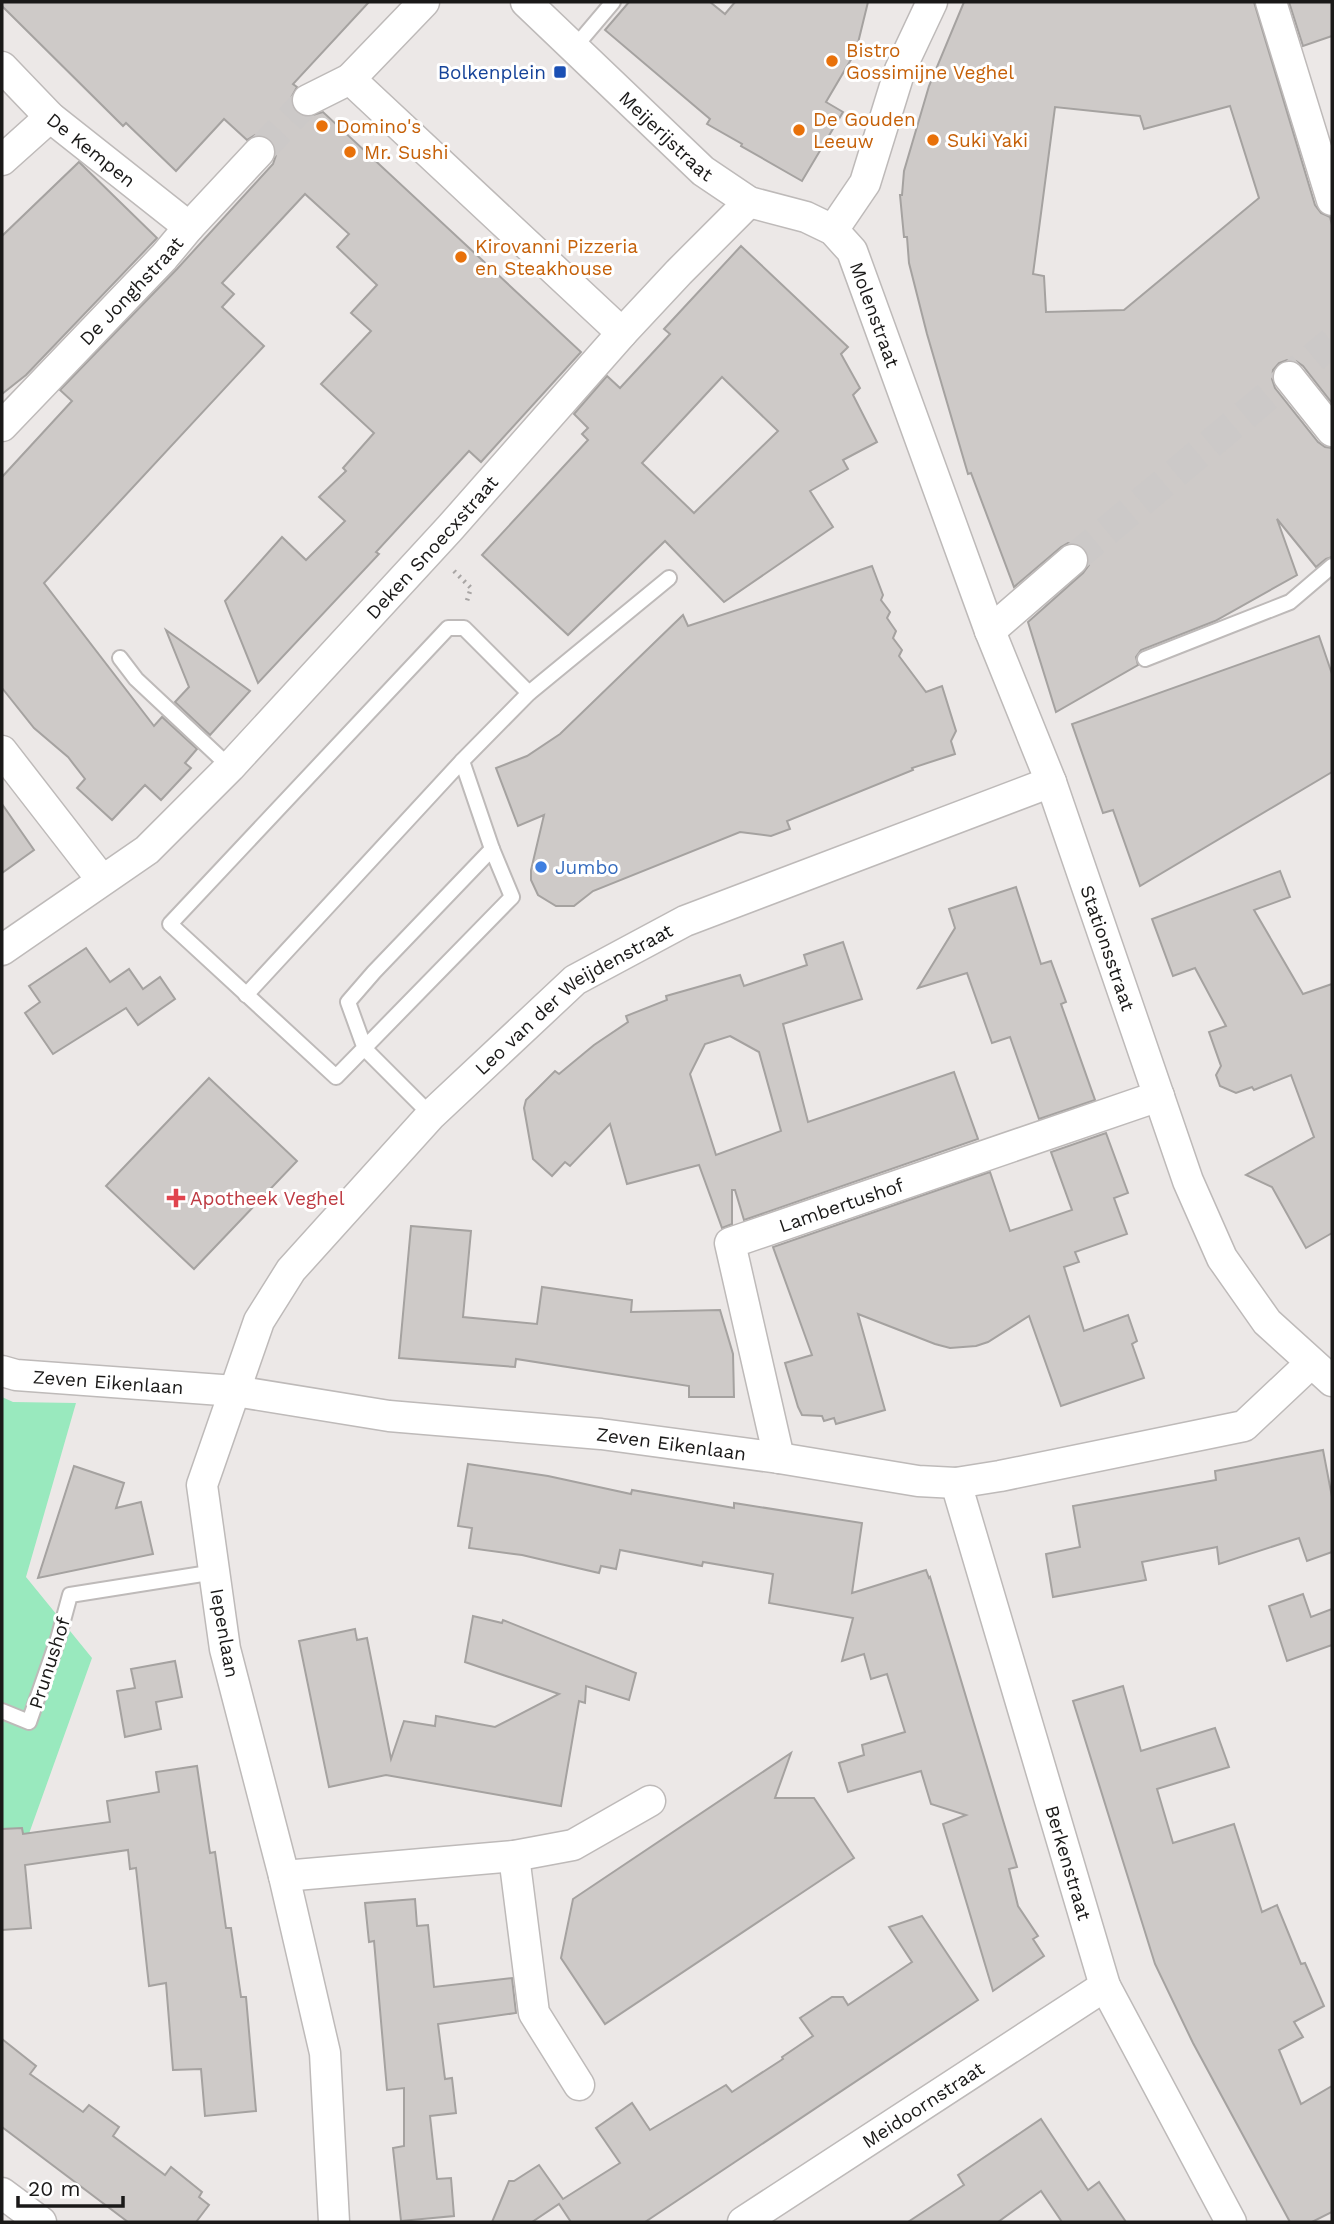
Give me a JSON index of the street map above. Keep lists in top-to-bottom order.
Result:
{
  "streets": {
    "street": [
      "Meijerijstraat",
      "De Kempen",
      "De Jonghstraat",
      "Molenstraat",
      "Deken Snoecxstraat",
      "Stationsstraat",
      "Leo van der Weijdenstraat",
      "Lambertushof",
      "Zeven Eikenlaan",
      "Iepenlaan",
      "Berkenstraat",
      "Meidoornstraat"
    ],
    "lane": ["Prunushof"]
  },
  "crossings": [
    ["Meijerijstraat", "Molenstraat"],
    ["Meijerijstraat", "Deken Snoecxstraat"],
    ["De Kempen", "De Jonghstraat"],
    ["Molenstraat", "Stationsstraat"],
    ["Stationsstraat", "Leo van der Weijdenstraat"],
    ["Stationsstraat", "Lambertushof"],
    ["Stationsstraat", "Zeven Eikenlaan"],
    ["Leo van der Weijdenstraat", "Zeven Eikenlaan"],
    ["Leo van der Weijdenstraat", "Iepenlaan"],
    ["Lambertushof", "Zeven Eikenlaan"],
    ["Zeven Eikenlaan", "Iepenlaan"],
    ["Zeven Eikenlaan", "Berkenstraat"],
    ["Iepenlaan", "Prunushof"],
    ["Berkenstraat", "Meidoornstraat"]
  ],
  "places": {
    "other": [
      "Bistro Gossimijne Veghel",
      "Domino's",
      "De Gouden Leeuw",
      "Suki Yaki",
      "Mr. Sushi",
      "Kirovanni Pizzeria en Steakhouse",
      "Jumbo"
    ],
    "transit": ["Bolkenplein"],
    "health": ["Apotheek Veghel"]
  },
  "scale_bar": "20 m"
}
